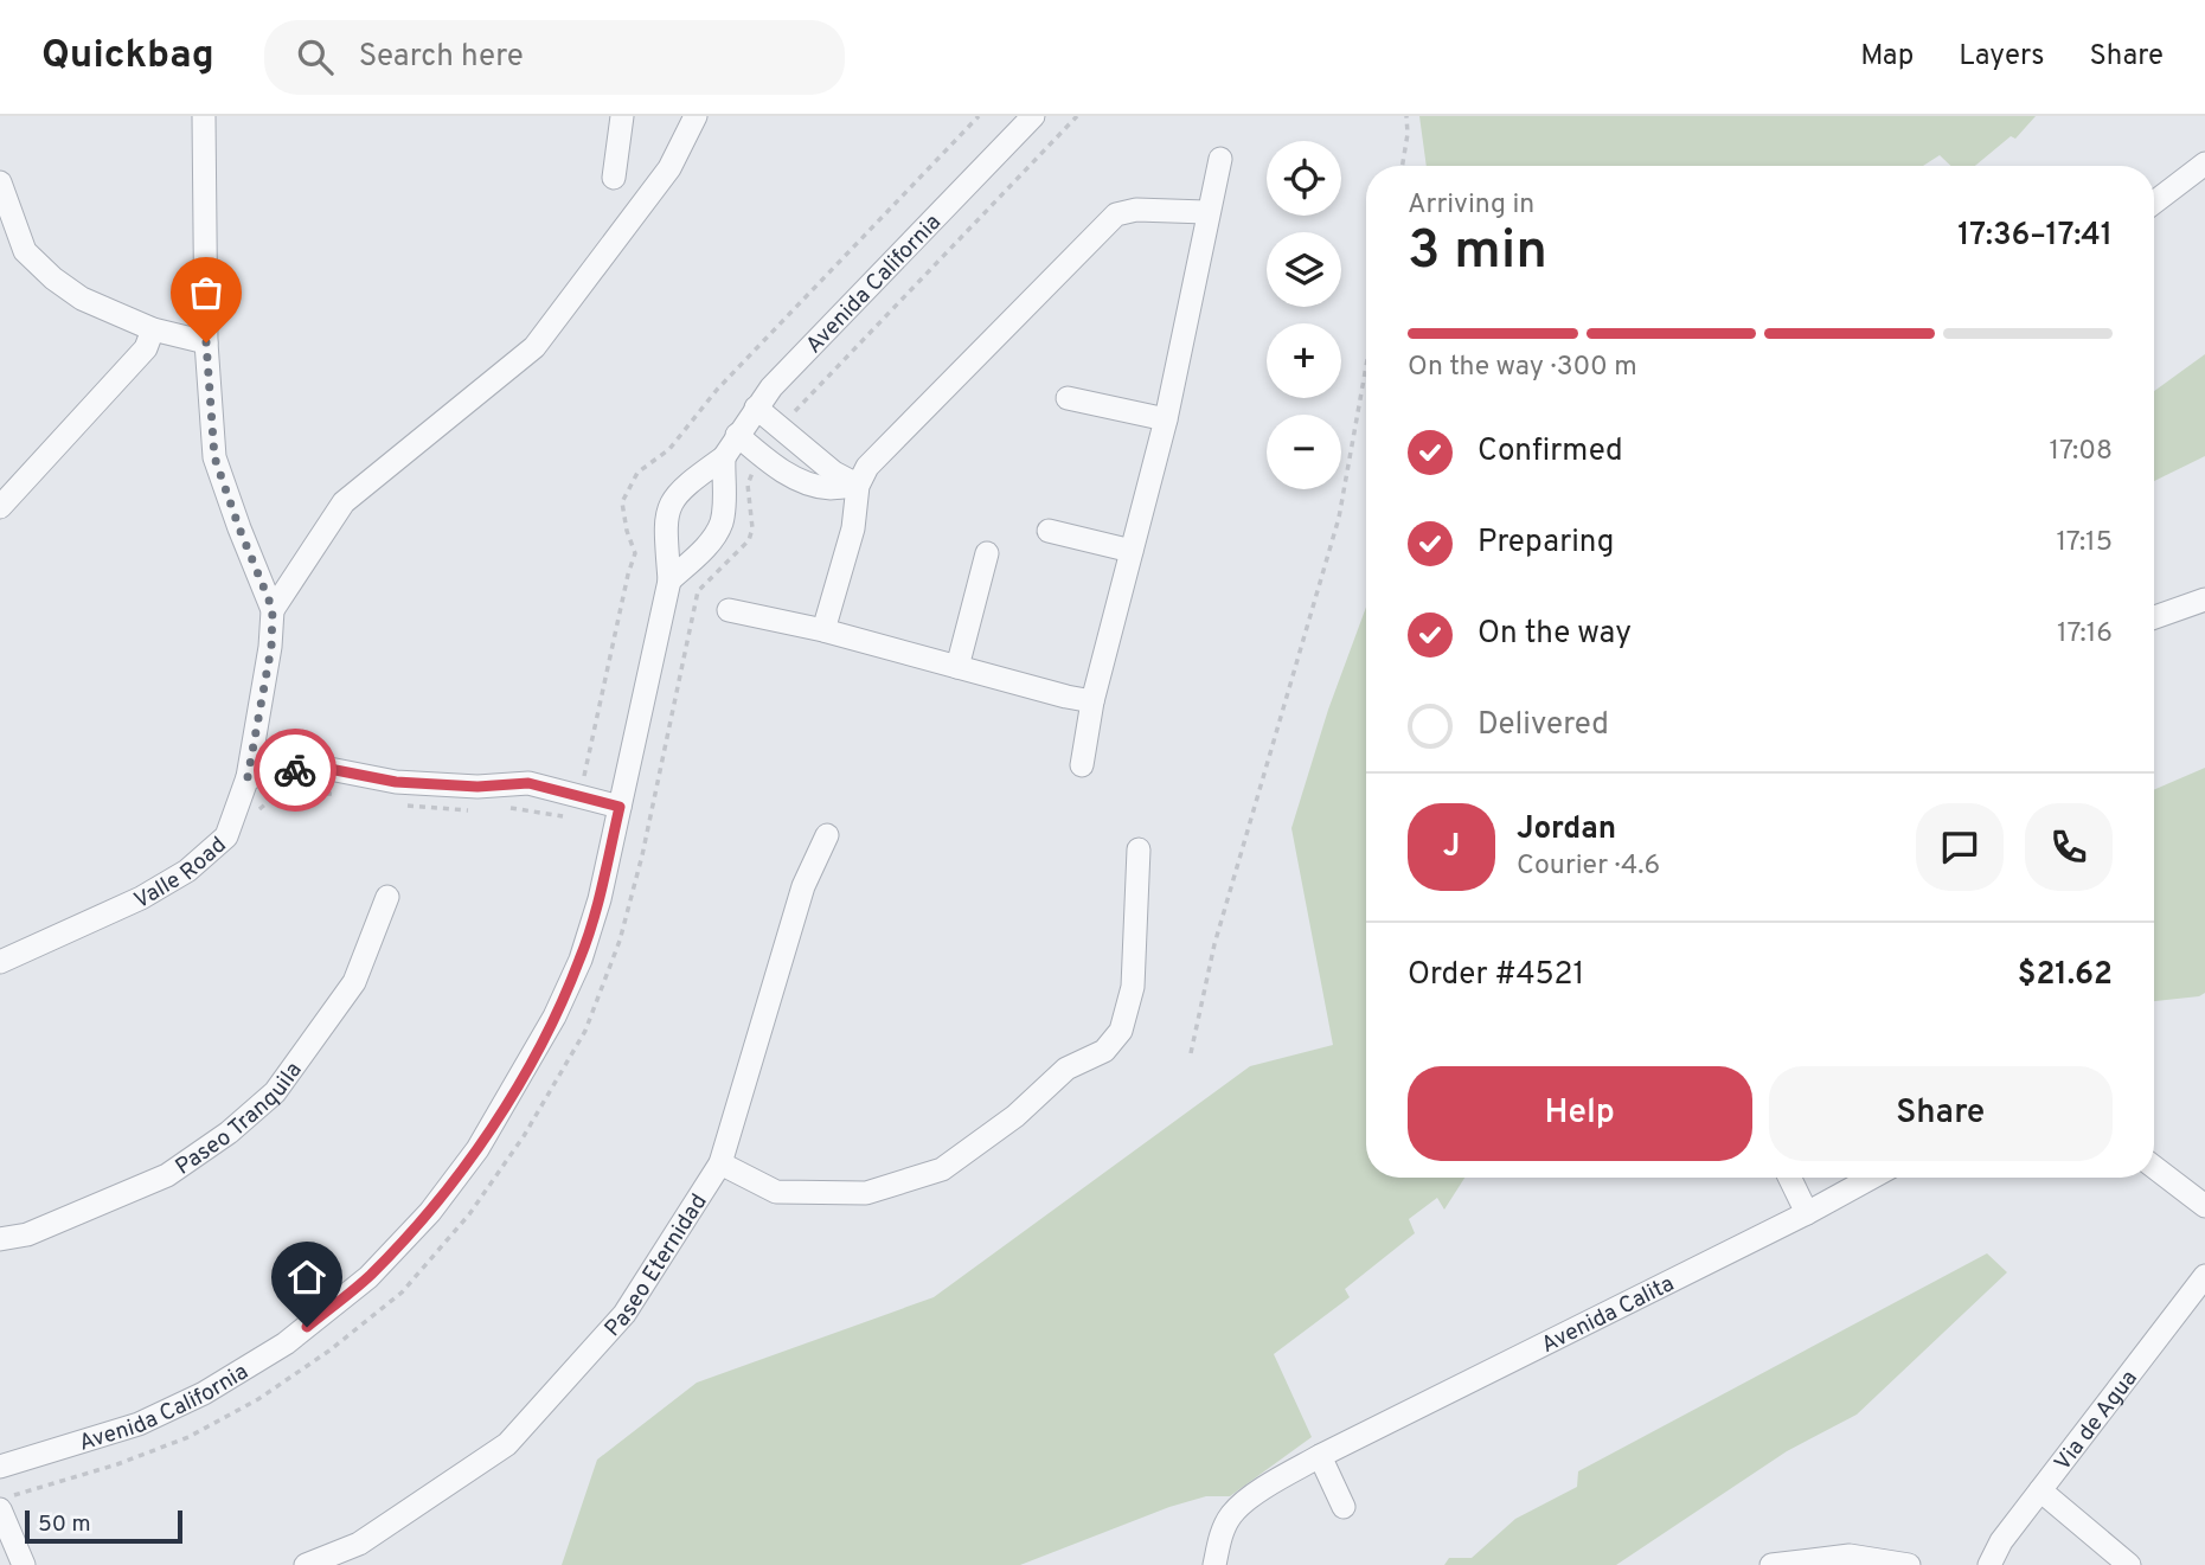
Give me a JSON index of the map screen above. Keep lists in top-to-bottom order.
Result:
{
  "streets": {
    "street": [
      "Avenida California",
      "Valle Road",
      "Paseo Tranquila",
      "Paseo Eternidad",
      "Avenida Calita",
      "Via de Agua"
    ]
  },
  "scale_bar": "50 m",
  "page": {
    "header": "Quickbag",
    "search": "Search here",
    "nav": ["Map", "Layers", "Share"],
    "map_buttons": ["+", "−"],
    "heading": ["3 min", "Arriving in", "17:36–17:41"],
    "panel": [
      "Jordan",
      "Courier · 4.6",
      "Order #4521",
      "$21.62"
    ],
    "bar": "On the way · 300 m",
    "list": [
      ["Confirmed", "17:08"],
      ["Preparing", "17:15"],
      ["On the way", "17:16"],
      "Delivered"
    ],
    "round": "J",
    "buttons": ["Help", "Share"],
    "scale": "50 m"
  }
}
